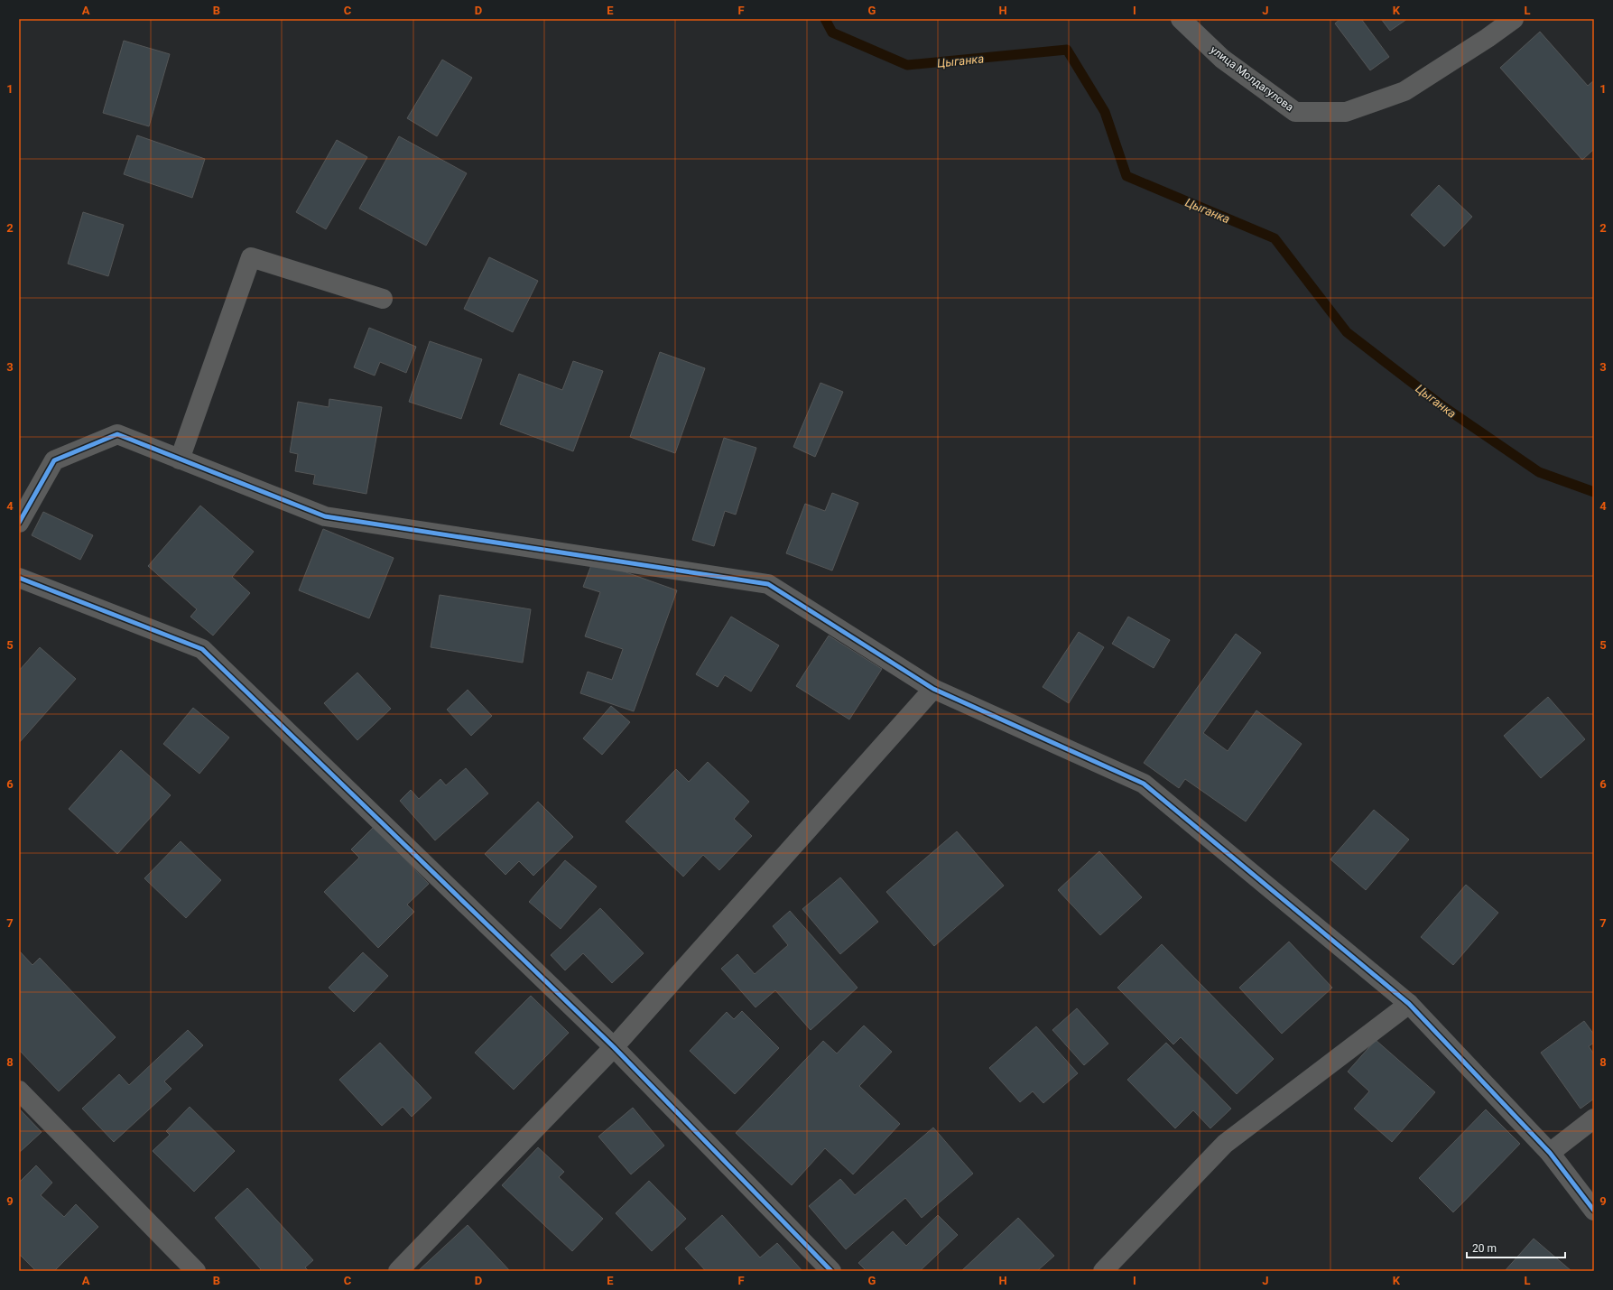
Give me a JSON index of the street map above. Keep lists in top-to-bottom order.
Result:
{
  "streets": {
    "street": ["улица Молдагулова"]
  },
  "water": ["Цыганка"],
  "scale_bar": "20 m",
  "grid": {
    "columns": [
      "A",
      "B",
      "C",
      "D",
      "E",
      "F",
      "G",
      "H",
      "I",
      "J",
      "K",
      "L"
    ],
    "rows": [
      "1",
      "2",
      "3",
      "4",
      "5",
      "6",
      "7",
      "8",
      "9"
    ]
  }
}
